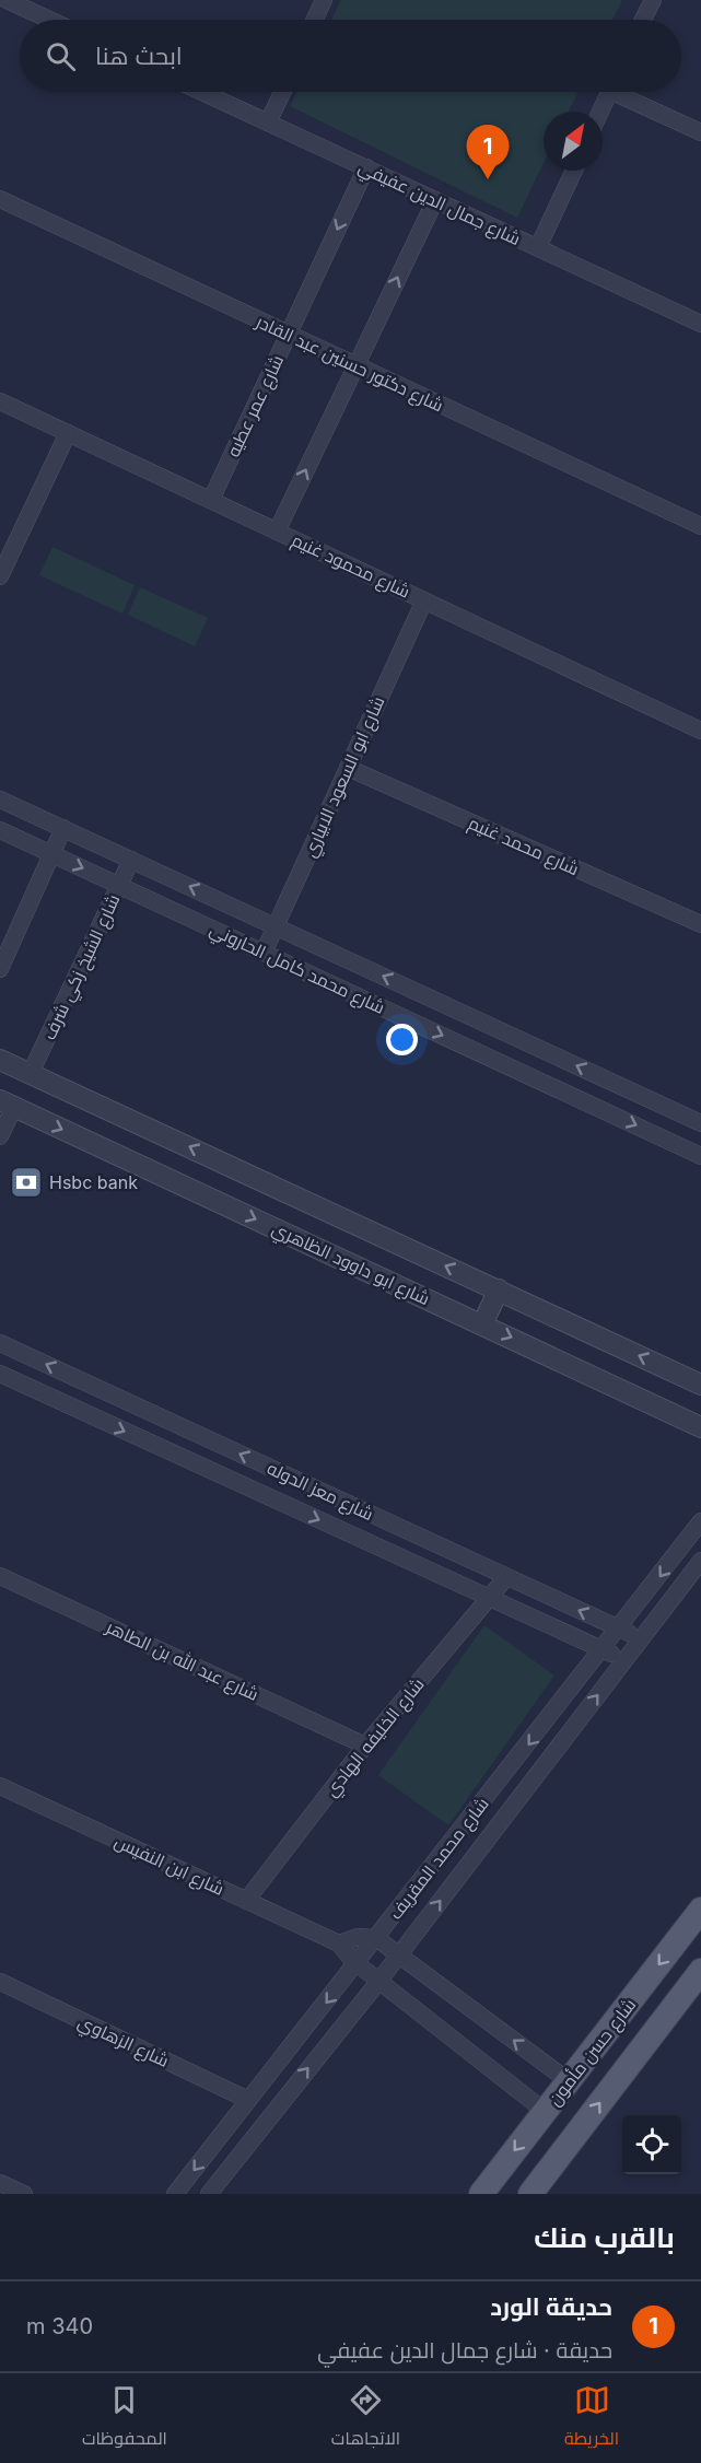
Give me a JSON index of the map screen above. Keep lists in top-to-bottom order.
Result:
{
  "streets": {
    "main road": ["شارع حسن مأمون"],
    "street": [
      "شارع جمال الدين عفيفي",
      "شارع دكتور حسنين عبد القادر",
      "شارع عمر عطيه",
      "شارع محمود غنيم",
      "شارع ابو السعود الابياري",
      "شارع محمد غنيم",
      "شارع الشيخ زكي شرف",
      "شارع محمد كامل الحاروني",
      "شارع ابو داوود الظاهري",
      "شارع معز الدوله",
      "شارع عبد الله بن الطاهر",
      "شارع الخليفه الهادي",
      "شارع محمد المقريف",
      "شارع ابن النفيس",
      "شارع الزهاوي"
    ]
  },
  "crossings": [
    ["شارع جمال الدين عفيفي", "شارع عمر عطيه"],
    ["شارع دكتور حسنين عبد القادر", "شارع عمر عطيه"],
    ["شارع عمر عطيه", "شارع محمود غنيم"],
    ["شارع محمود غنيم", "شارع ابو السعود الابياري"],
    ["شارع ابو السعود الابياري", "شارع محمد غنيم"],
    ["شارع ابو السعود الابياري", "شارع محمد كامل الحاروني"],
    ["شارع الشيخ زكي شرف", "شارع محمد كامل الحاروني"],
    ["شارع معز الدوله", "شارع الخليفه الهادي"],
    ["شارع معز الدوله", "شارع محمد المقريف"],
    ["شارع عبد الله بن الطاهر", "شارع الخليفه الهادي"],
    ["شارع الخليفه الهادي", "شارع ابن النفيس"],
    ["شارع محمد المقريف", "شارع ابن النفيس"],
    ["شارع محمد المقريف", "شارع الزهاوي"],
    ["شارع ابن النفيس", "شارع حسن مأمون"]
  ],
  "places": {
    "bank": ["Hsbc bank"]
  },
  "north": "top right",
  "page": {
    "search": "ابحث هنا",
    "pins": "1",
    "heading": "بالقرب منك",
    "list": [
      {
        "mark": "1",
        "name": "حديقة الورد",
        "note": "حديقة · شارع جمال الدين عفيفي",
        "value": "340 m"
      }
    ],
    "nav": ["الخريطة", "الاتجاهات", "المحفوظات"]
  }
}
